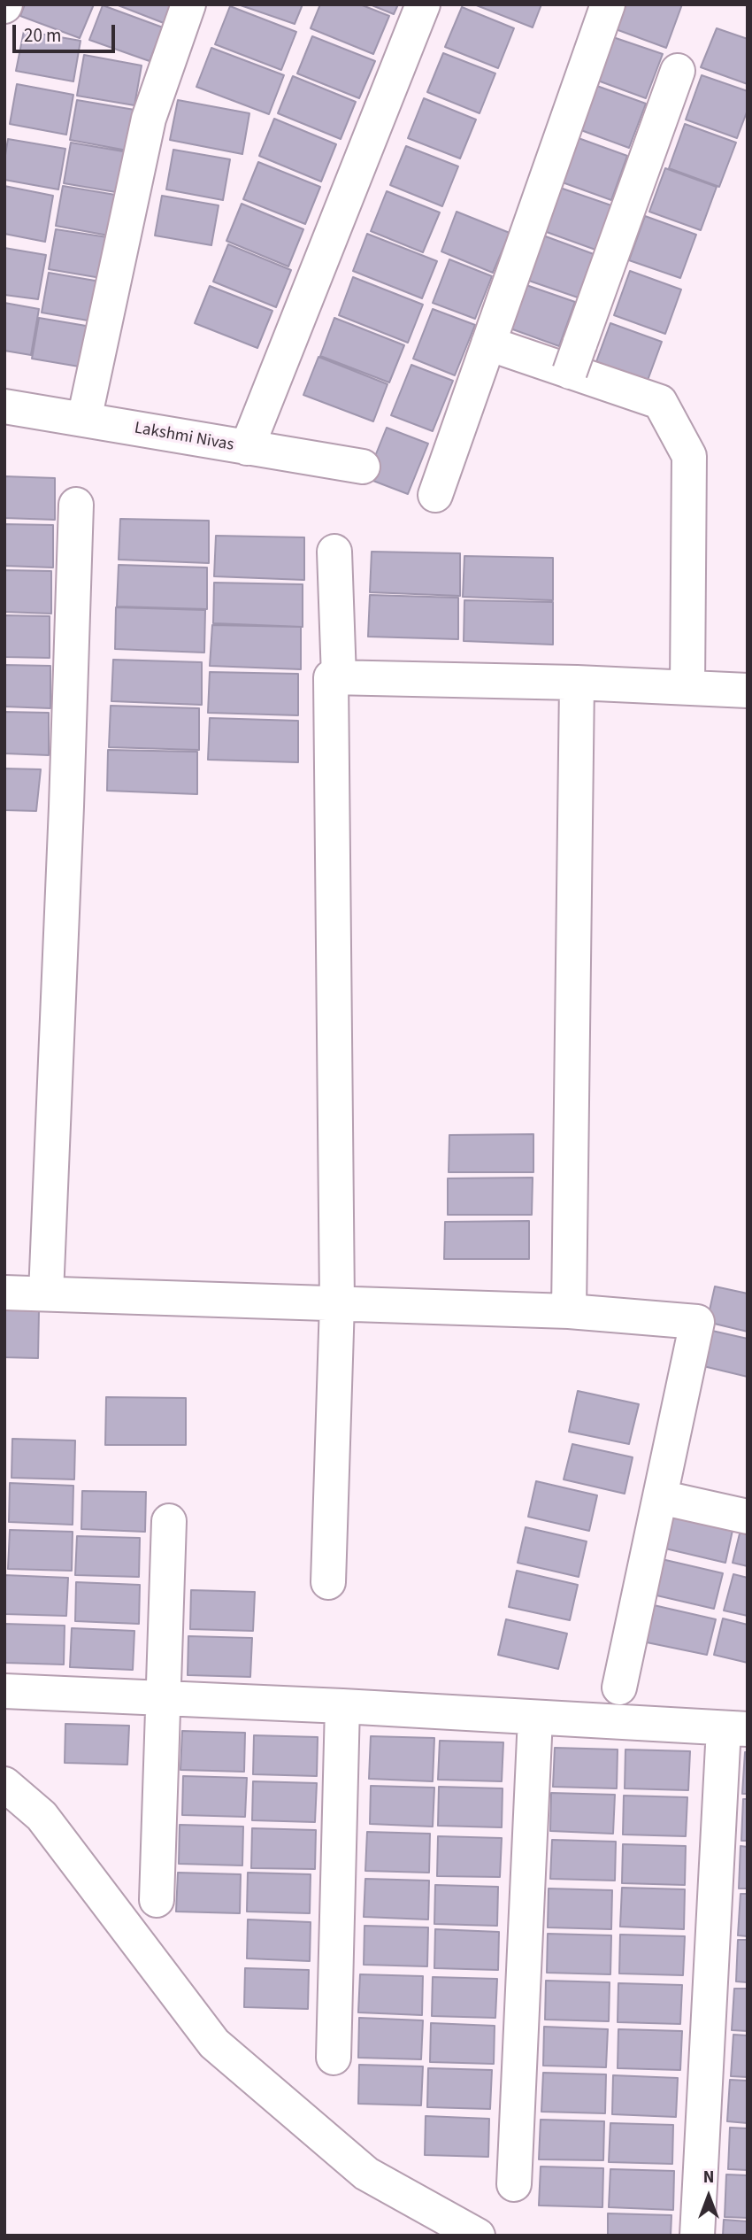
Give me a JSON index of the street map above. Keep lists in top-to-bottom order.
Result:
{
  "streets": {
    "street": ["Lakshmi Nivas"]
  },
  "scale_bar": "20 m",
  "north": "top"
}
